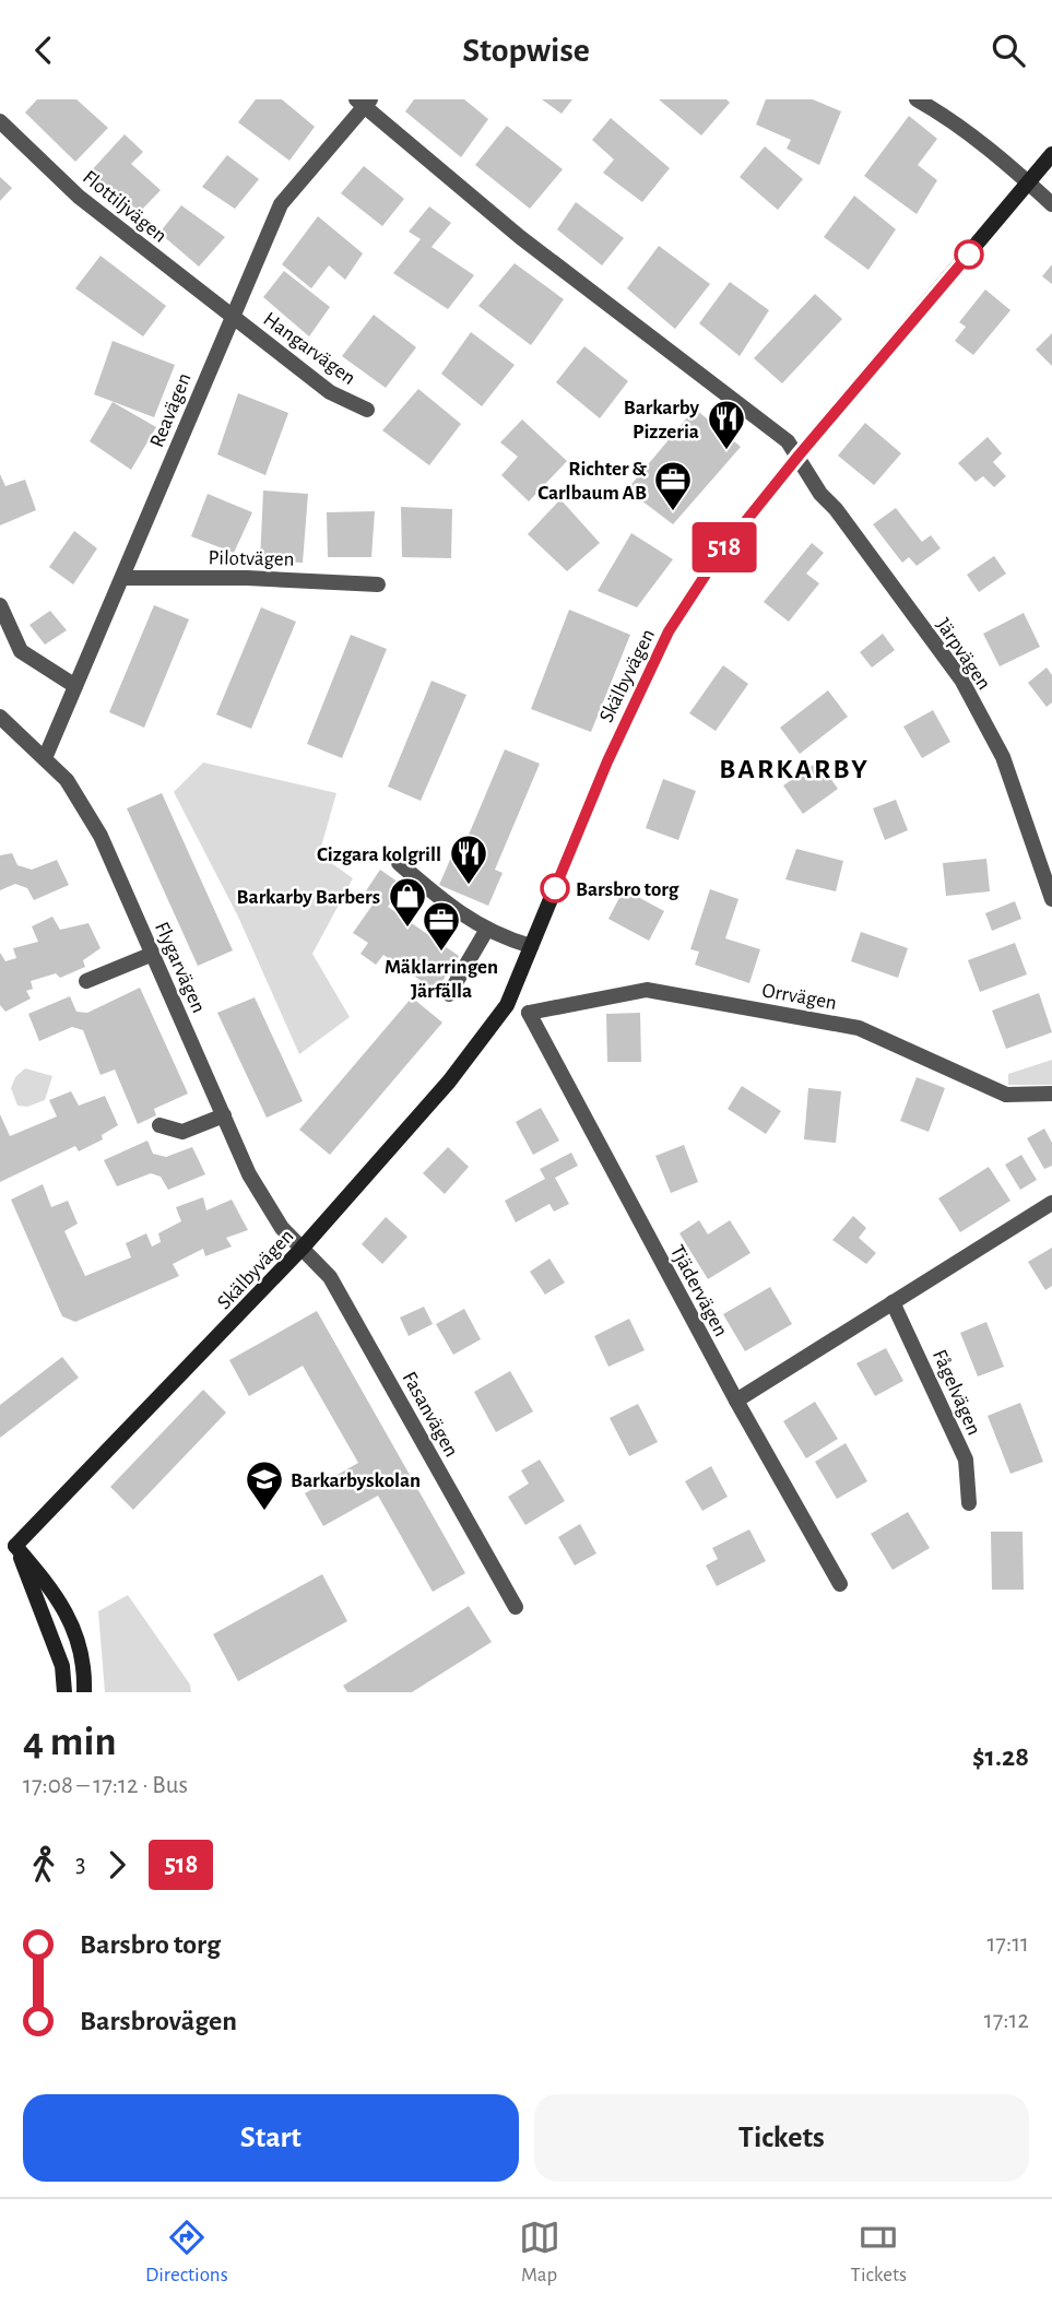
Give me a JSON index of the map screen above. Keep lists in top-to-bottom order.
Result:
{
  "streets": {
    "street": [
      "Flottiljvägen",
      "Hangarvägen",
      "Reavägen",
      "Pilotvägen",
      "Järpvägen",
      "Skälbyvägen",
      "Flygarvägen",
      "Orrvägen",
      "Tjädervägen",
      "Fågelvägen",
      "Fasanvägen"
    ]
  },
  "crossings": [
    ["Flottiljvägen", "Hangarvägen"],
    ["Flottiljvägen", "Reavägen"],
    ["Hangarvägen", "Reavägen"],
    ["Reavägen", "Pilotvägen"],
    ["Reavägen", "Järpvägen"],
    ["Reavägen", "Flygarvägen"],
    ["Järpvägen", "Skälbyvägen"],
    ["Skälbyvägen", "Flygarvägen"],
    ["Skälbyvägen", "Fasanvägen"],
    ["Flygarvägen", "Fasanvägen"],
    ["Orrvägen", "Tjädervägen"]
  ],
  "districts": ["BARKARBY"],
  "places": {
    "restaurant": ["Barkarby Pizzeria", "Cizgara kolgrill"],
    "office": ["Richter & Carlbaum AB", "Mäklarringen Järfälla"],
    "other": ["Barsbro torg"],
    "shop": ["Barkarby Barbers"],
    "school or university": ["Barkarbyskolan"]
  },
  "lines": ["bus line 518"],
  "page": {
    "header": "Stopwise",
    "on_map": "518",
    "heading": ["4 min", "17:08 – 17:12 · Bus", "$1.28"],
    "legs": ["3", "518"],
    "list": [
      {
        "name": "Barsbro torg",
        "value": "17:11"
      },
      {
        "name": "Barsbrovägen",
        "value": "17:12"
      }
    ],
    "buttons": ["Start", "Tickets"],
    "tabs": ["Directions", "Map", "Tickets"]
  }
}
